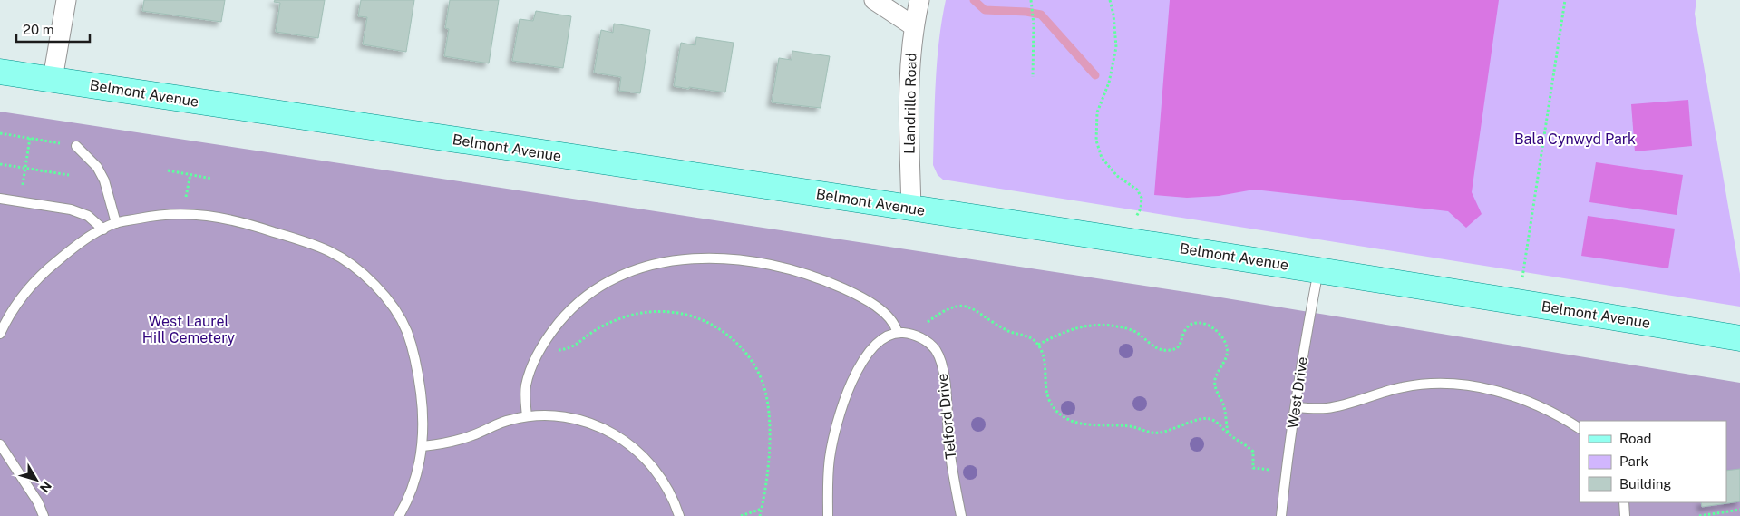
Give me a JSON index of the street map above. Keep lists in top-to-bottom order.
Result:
{
  "streets": {
    "main road": ["Belmont Avenue"],
    "street": ["Llandrillo Road"],
    "lane": ["West Drive", "Telford Drive"]
  },
  "crossings": [
    ["Belmont Avenue", "Llandrillo Road"],
    ["Belmont Avenue", "West Drive"]
  ],
  "parks": ["Bala Cynwyd Park", "West Laurel Hill Cemetery"],
  "legend": ["Road", "Park", "Building"],
  "scale_bar": "20 m",
  "north": "bottom right"
}
